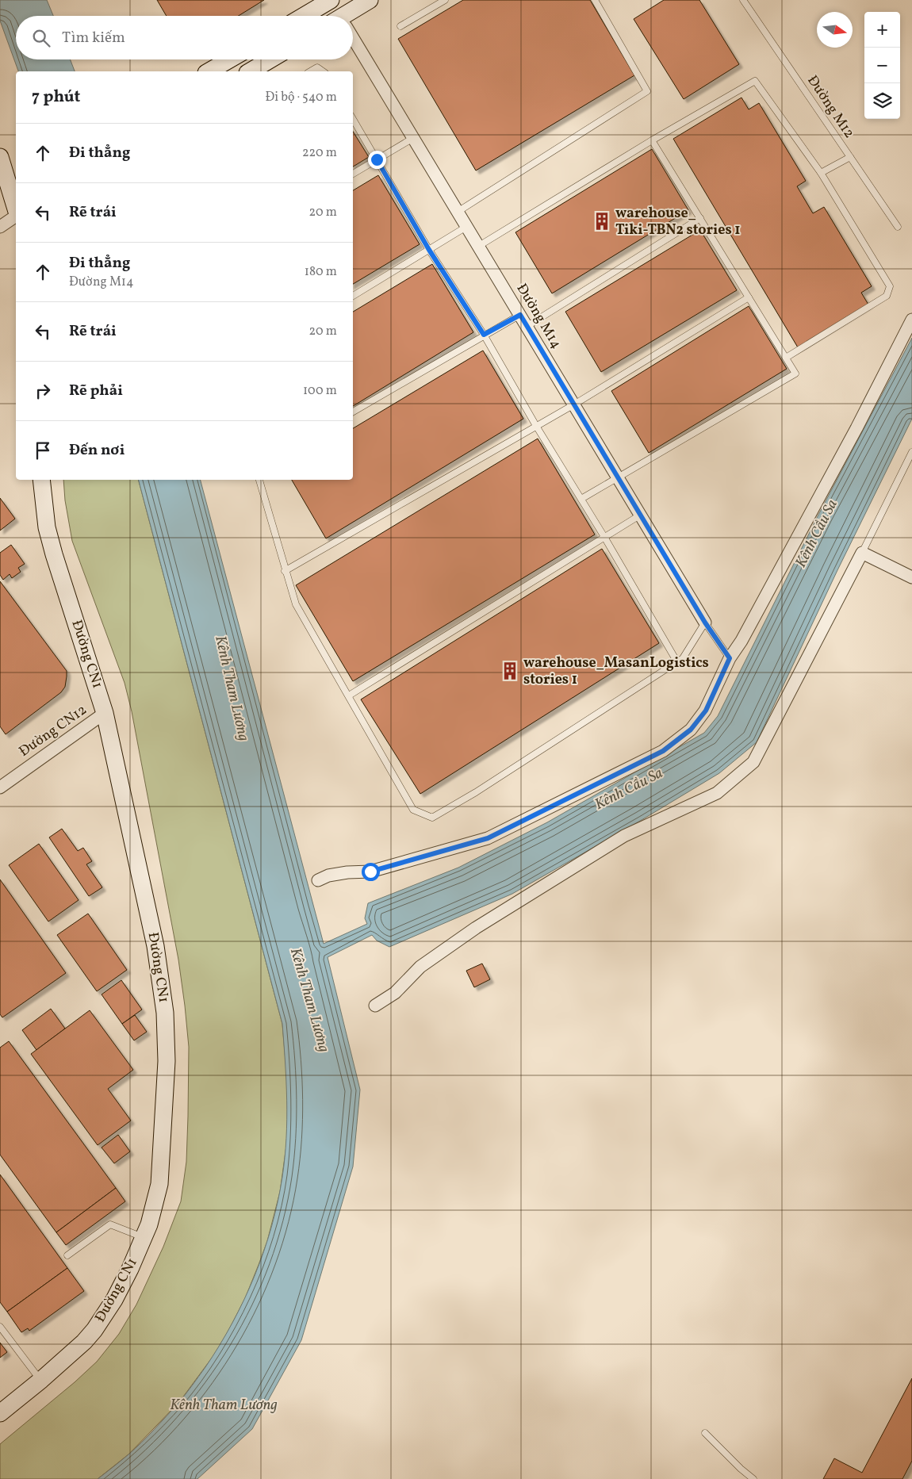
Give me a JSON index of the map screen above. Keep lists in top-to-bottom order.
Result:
{
  "streets": {
    "street": ["Đường M14", "Đường CN1", "Đường CN12"],
    "lane": ["Đường M12"]
  },
  "crossings": [
    ["Đường CN1", "Đường CN12"]
  ],
  "water": ["Kênh Cầu Sa", "Kênh Tham Lương"],
  "places": {
    "building": ["warehouse_ Tiki-TBN2 stories 1", "warehouse_MasanLogistics stories 1"]
  },
  "north": "right",
  "page": {
    "map_buttons": ["+", "−"],
    "search": "Tìm kiếm",
    "heading": ["7 phút", "Đi bộ · 540 m"],
    "list": [
      ["Đi thẳng", "220 m"],
      ["Rẽ trái", "20 m"],
      ["Đi thẳng", "Đường M14", "180 m"],
      ["Rẽ trái", "20 m"],
      ["Rẽ phải", "100 m"],
      "Đến nơi"
    ]
  }
}
